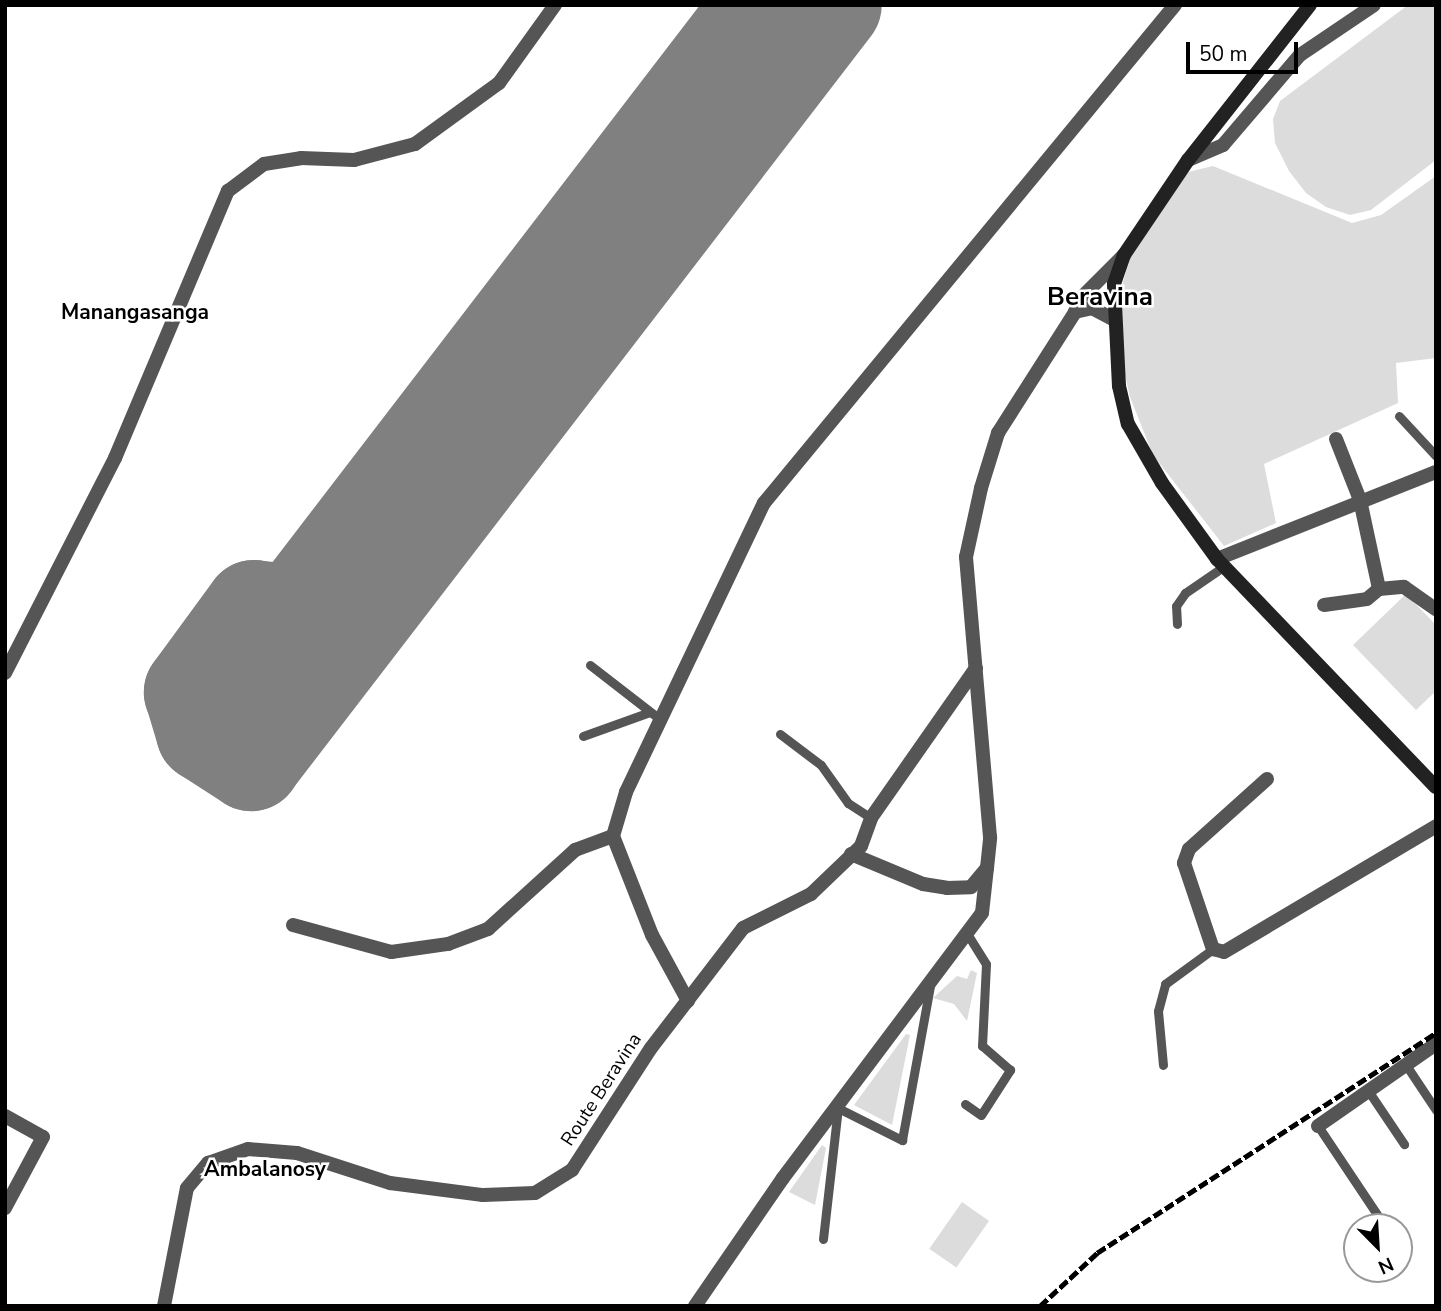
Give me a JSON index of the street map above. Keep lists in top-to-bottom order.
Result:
{
  "streets": {
    "street": ["Route Beravina"]
  },
  "districts": ["Beravina", "Manangasanga", "Ambalanosy"],
  "scale_bar": "50 m",
  "north": "bottom right"
}
